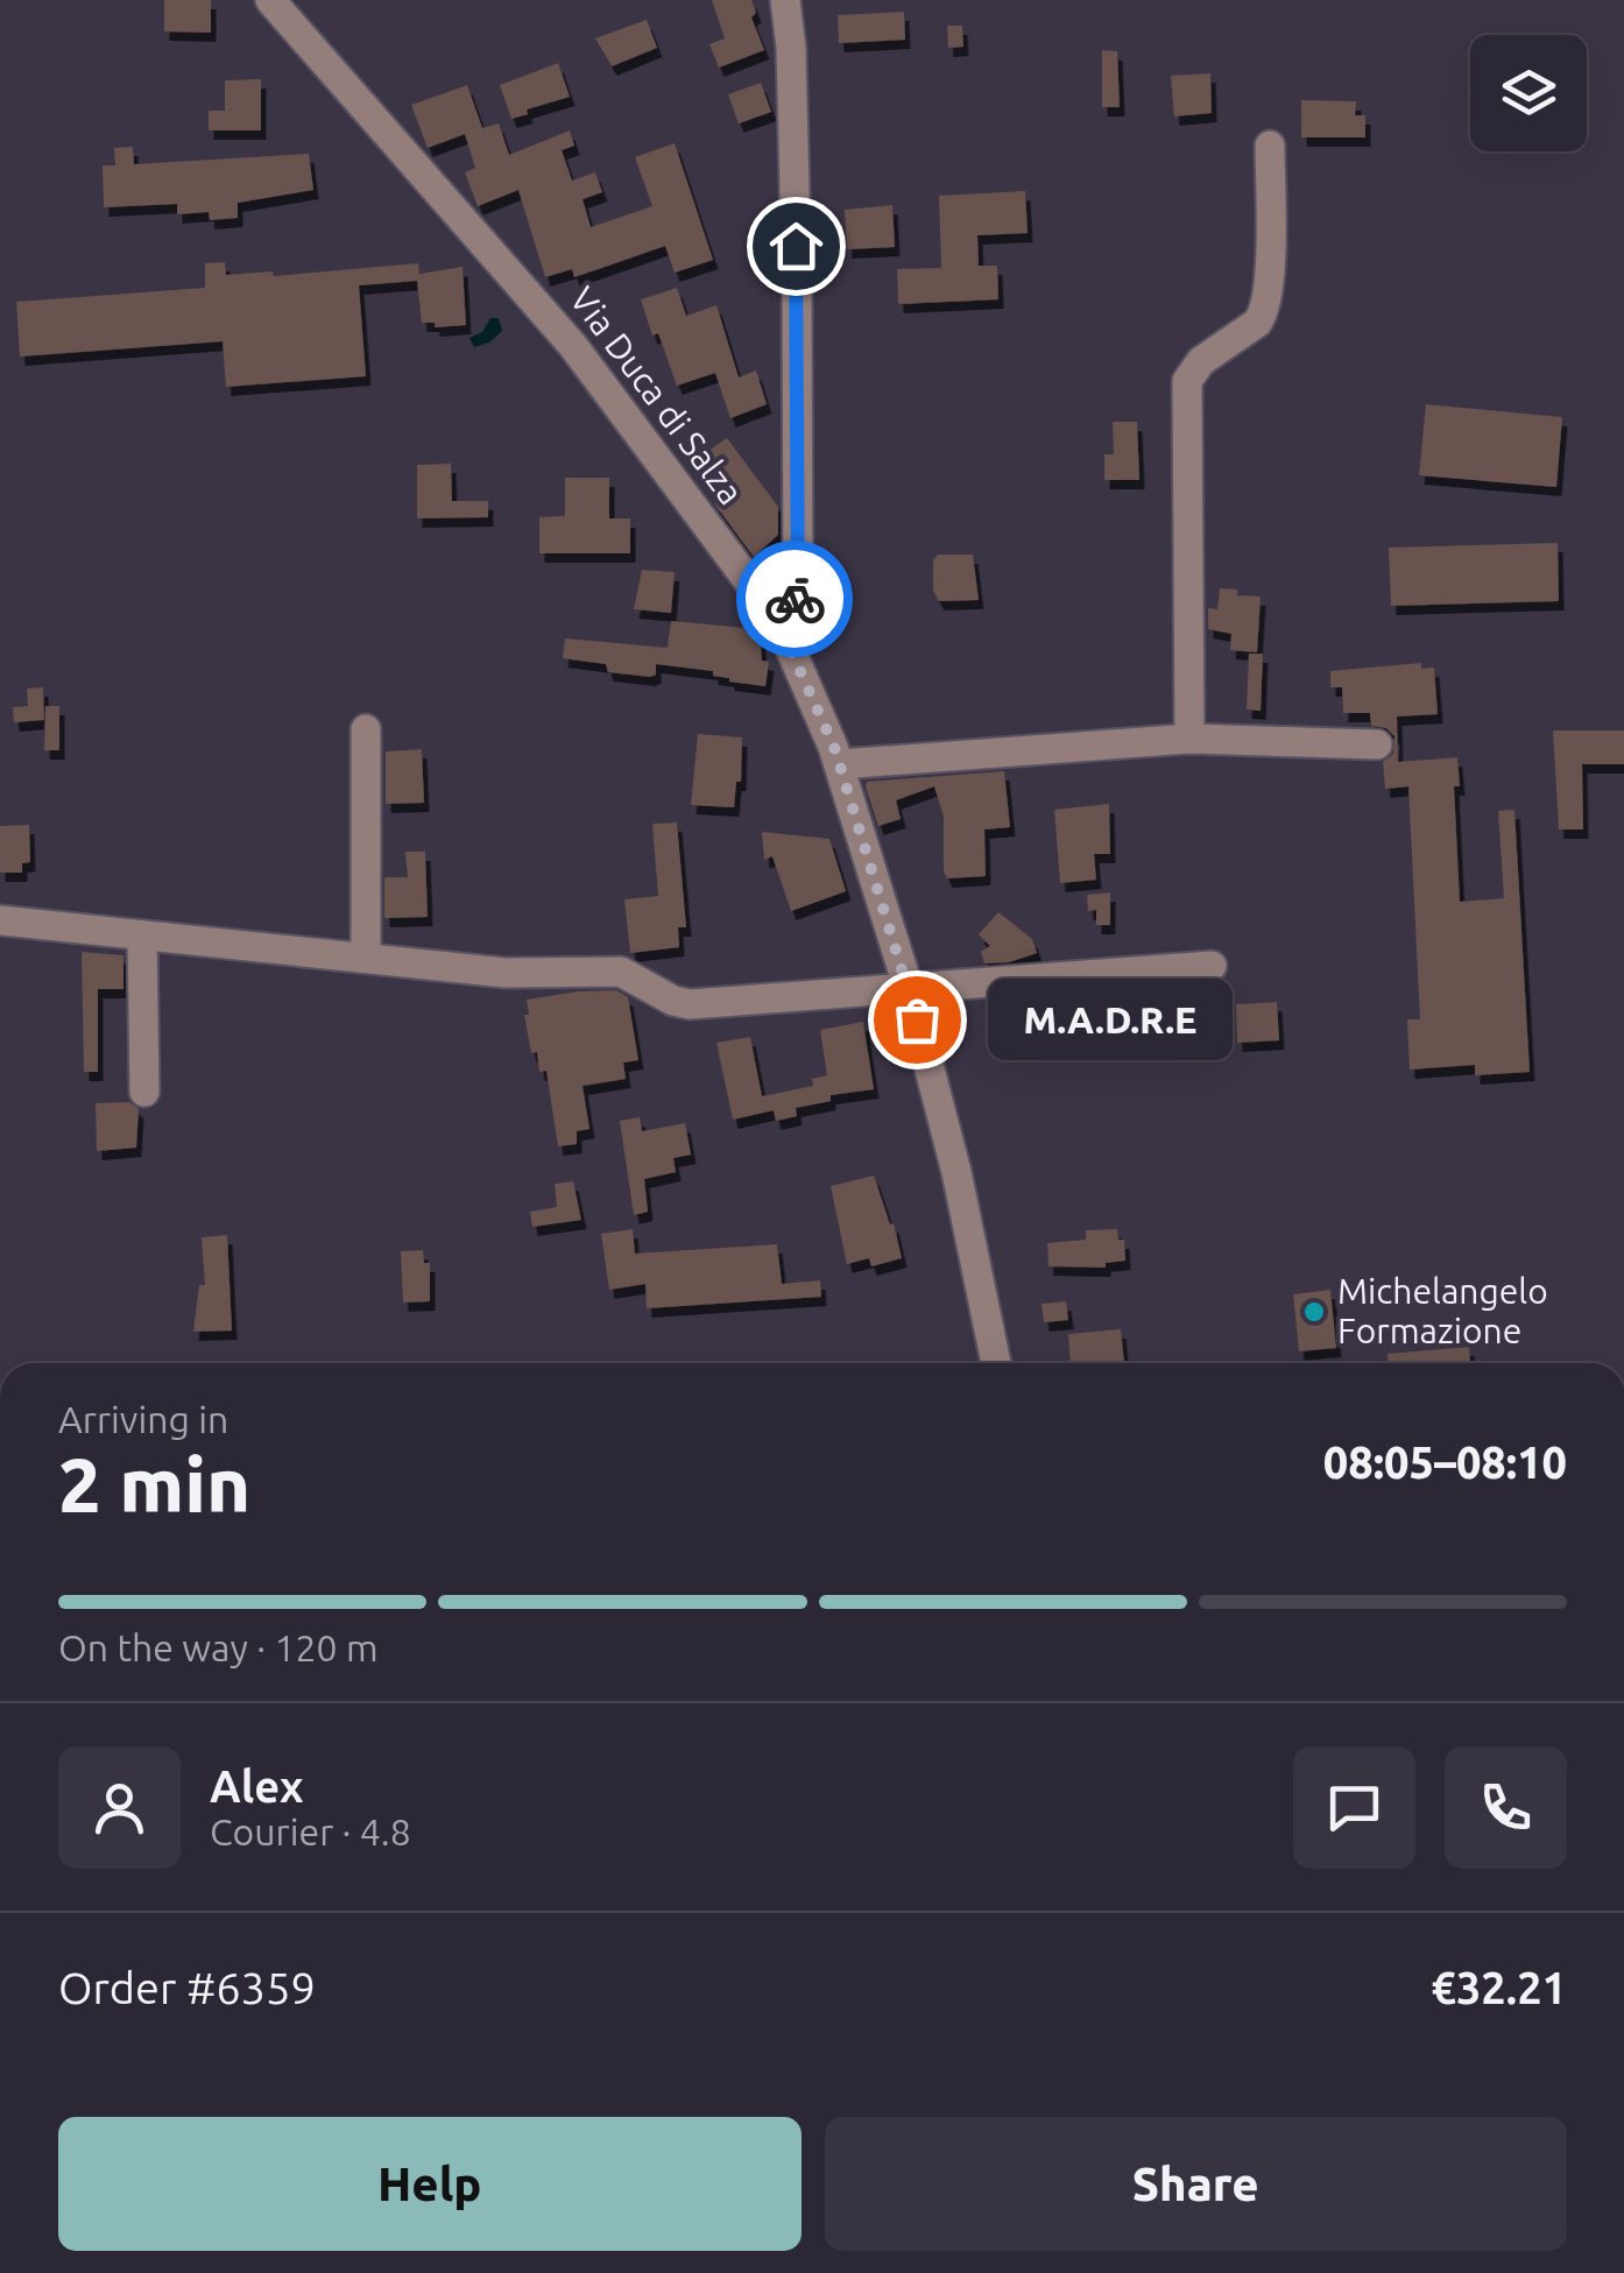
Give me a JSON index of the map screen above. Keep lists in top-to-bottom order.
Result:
{
  "streets": {
    "street": ["Via Duca di Salza"]
  },
  "places": ["M.A.D.R.E", "Michelangelo Formazione"],
  "page": {
    "bubble": "M.A.D.R.E",
    "heading": ["2 min", "Arriving in", "08:05–08:10"],
    "panel": [
      "Alex",
      "Courier · 4.8",
      "Order #6359",
      "€32.21"
    ],
    "bar": "On the way · 120 m",
    "buttons": ["Help", "Share"]
  }
}
